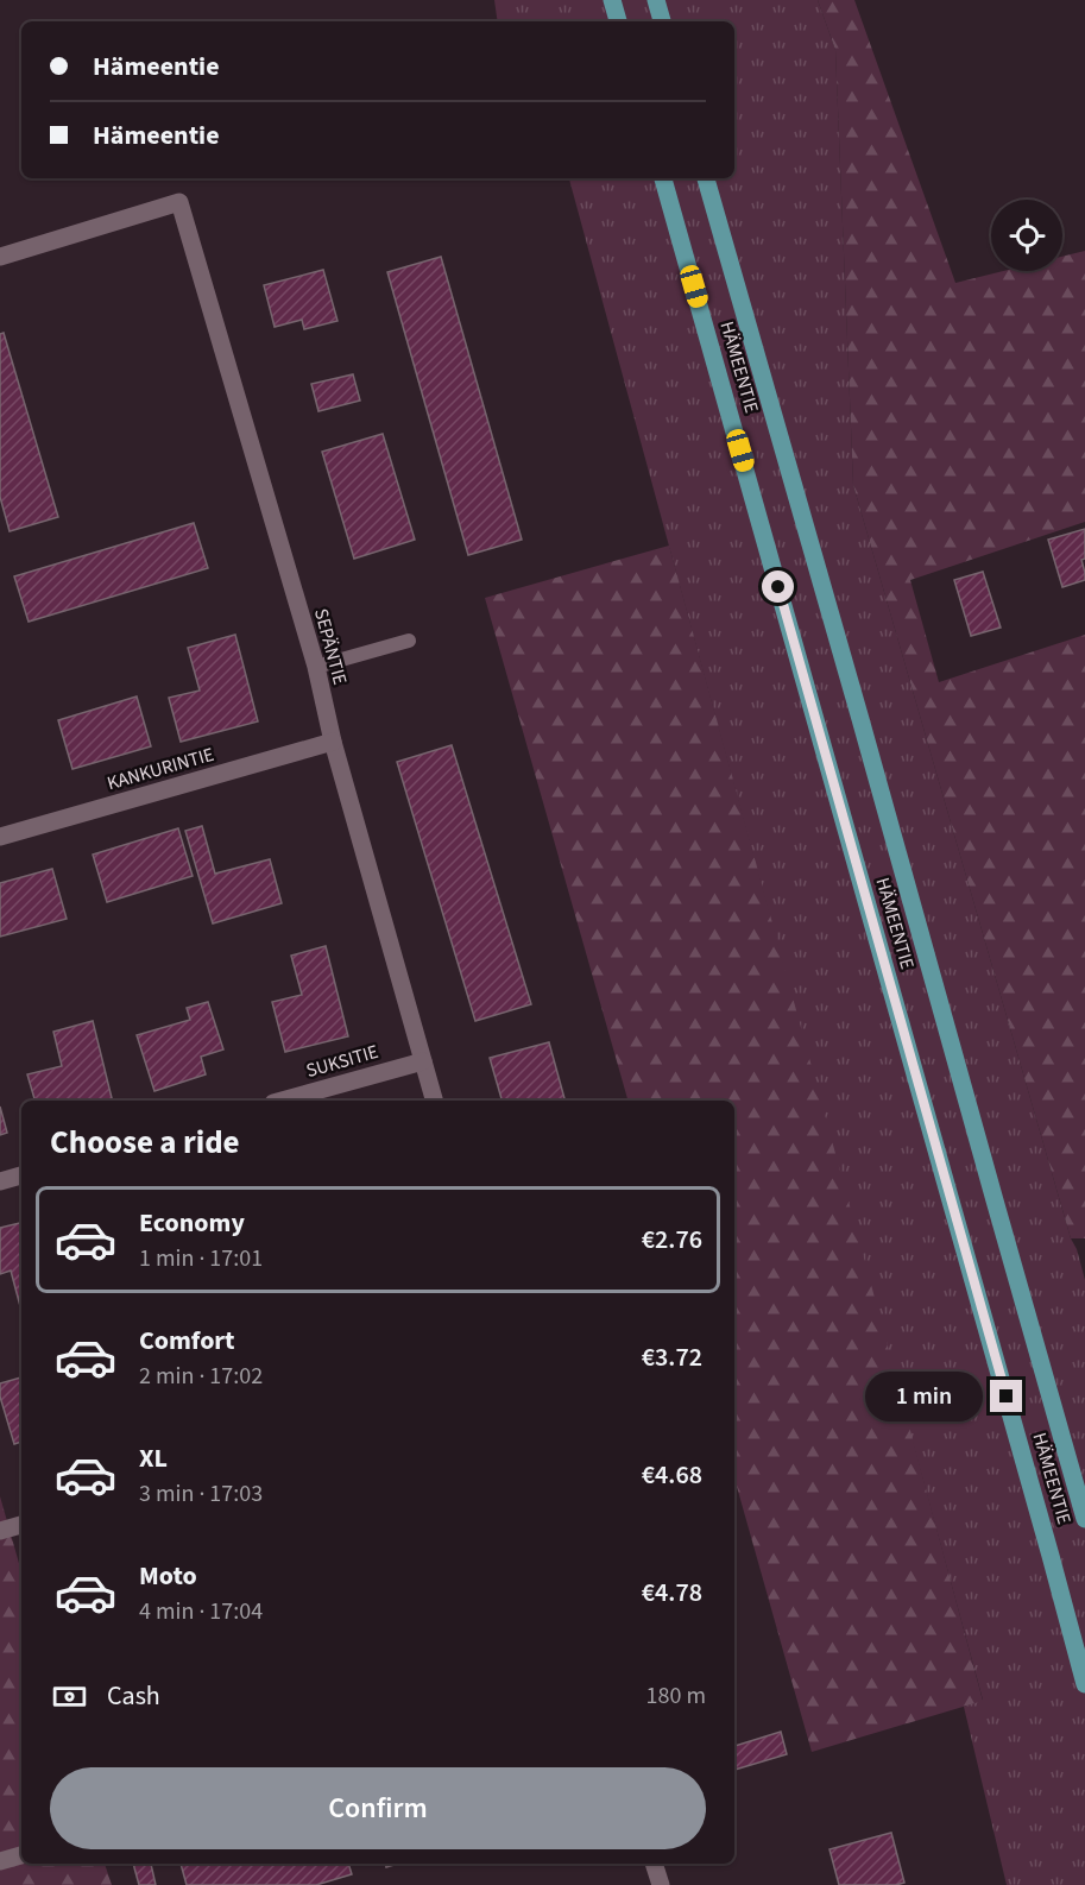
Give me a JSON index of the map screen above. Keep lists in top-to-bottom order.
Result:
{
  "streets": {
    "main road": ["HÄMEENTIE"],
    "street": ["SEPÄNTIE", "KANKURINTIE", "SUKSITIE"]
  },
  "crossings": [
    ["SEPÄNTIE", "KANKURINTIE"],
    ["SEPÄNTIE", "SUKSITIE"]
  ],
  "page": {
    "banner": ["Hämeentie", "Hämeentie"],
    "heading": "Choose a ride",
    "list": [
      {
        "name": "Economy",
        "note": "1 min · 17:01",
        "value": "€2.76"
      },
      {
        "name": "Comfort",
        "note": "2 min · 17:02",
        "value": "€3.72"
      },
      {
        "name": "XL",
        "note": "3 min · 17:03",
        "value": "€4.68"
      },
      {
        "name": "Moto",
        "note": "4 min · 17:04",
        "value": "€4.78"
      }
    ],
    "bubble": "1 min",
    "pay": ["Cash", "180 m"],
    "buttons": "Confirm"
  }
}
